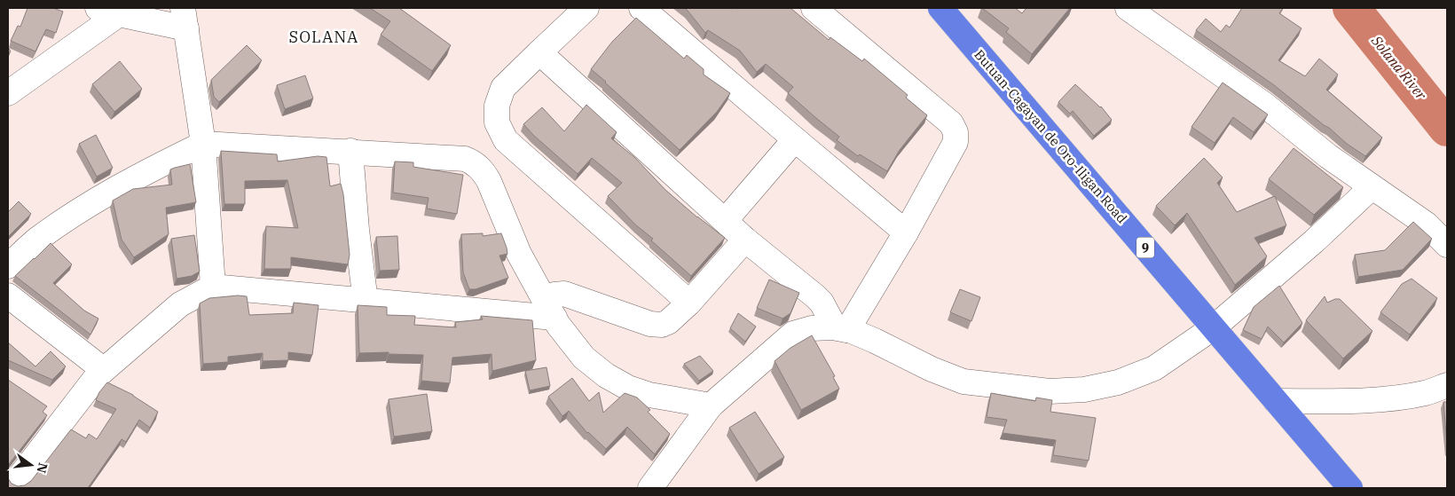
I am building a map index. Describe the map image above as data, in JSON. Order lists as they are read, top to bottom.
{
  "streets": {
    "highway": ["Butuan-Cagayan de Oro-Iligan Road", "9"]
  },
  "districts": ["SOLANA"],
  "water": ["Solana River"],
  "north": "right"
}
